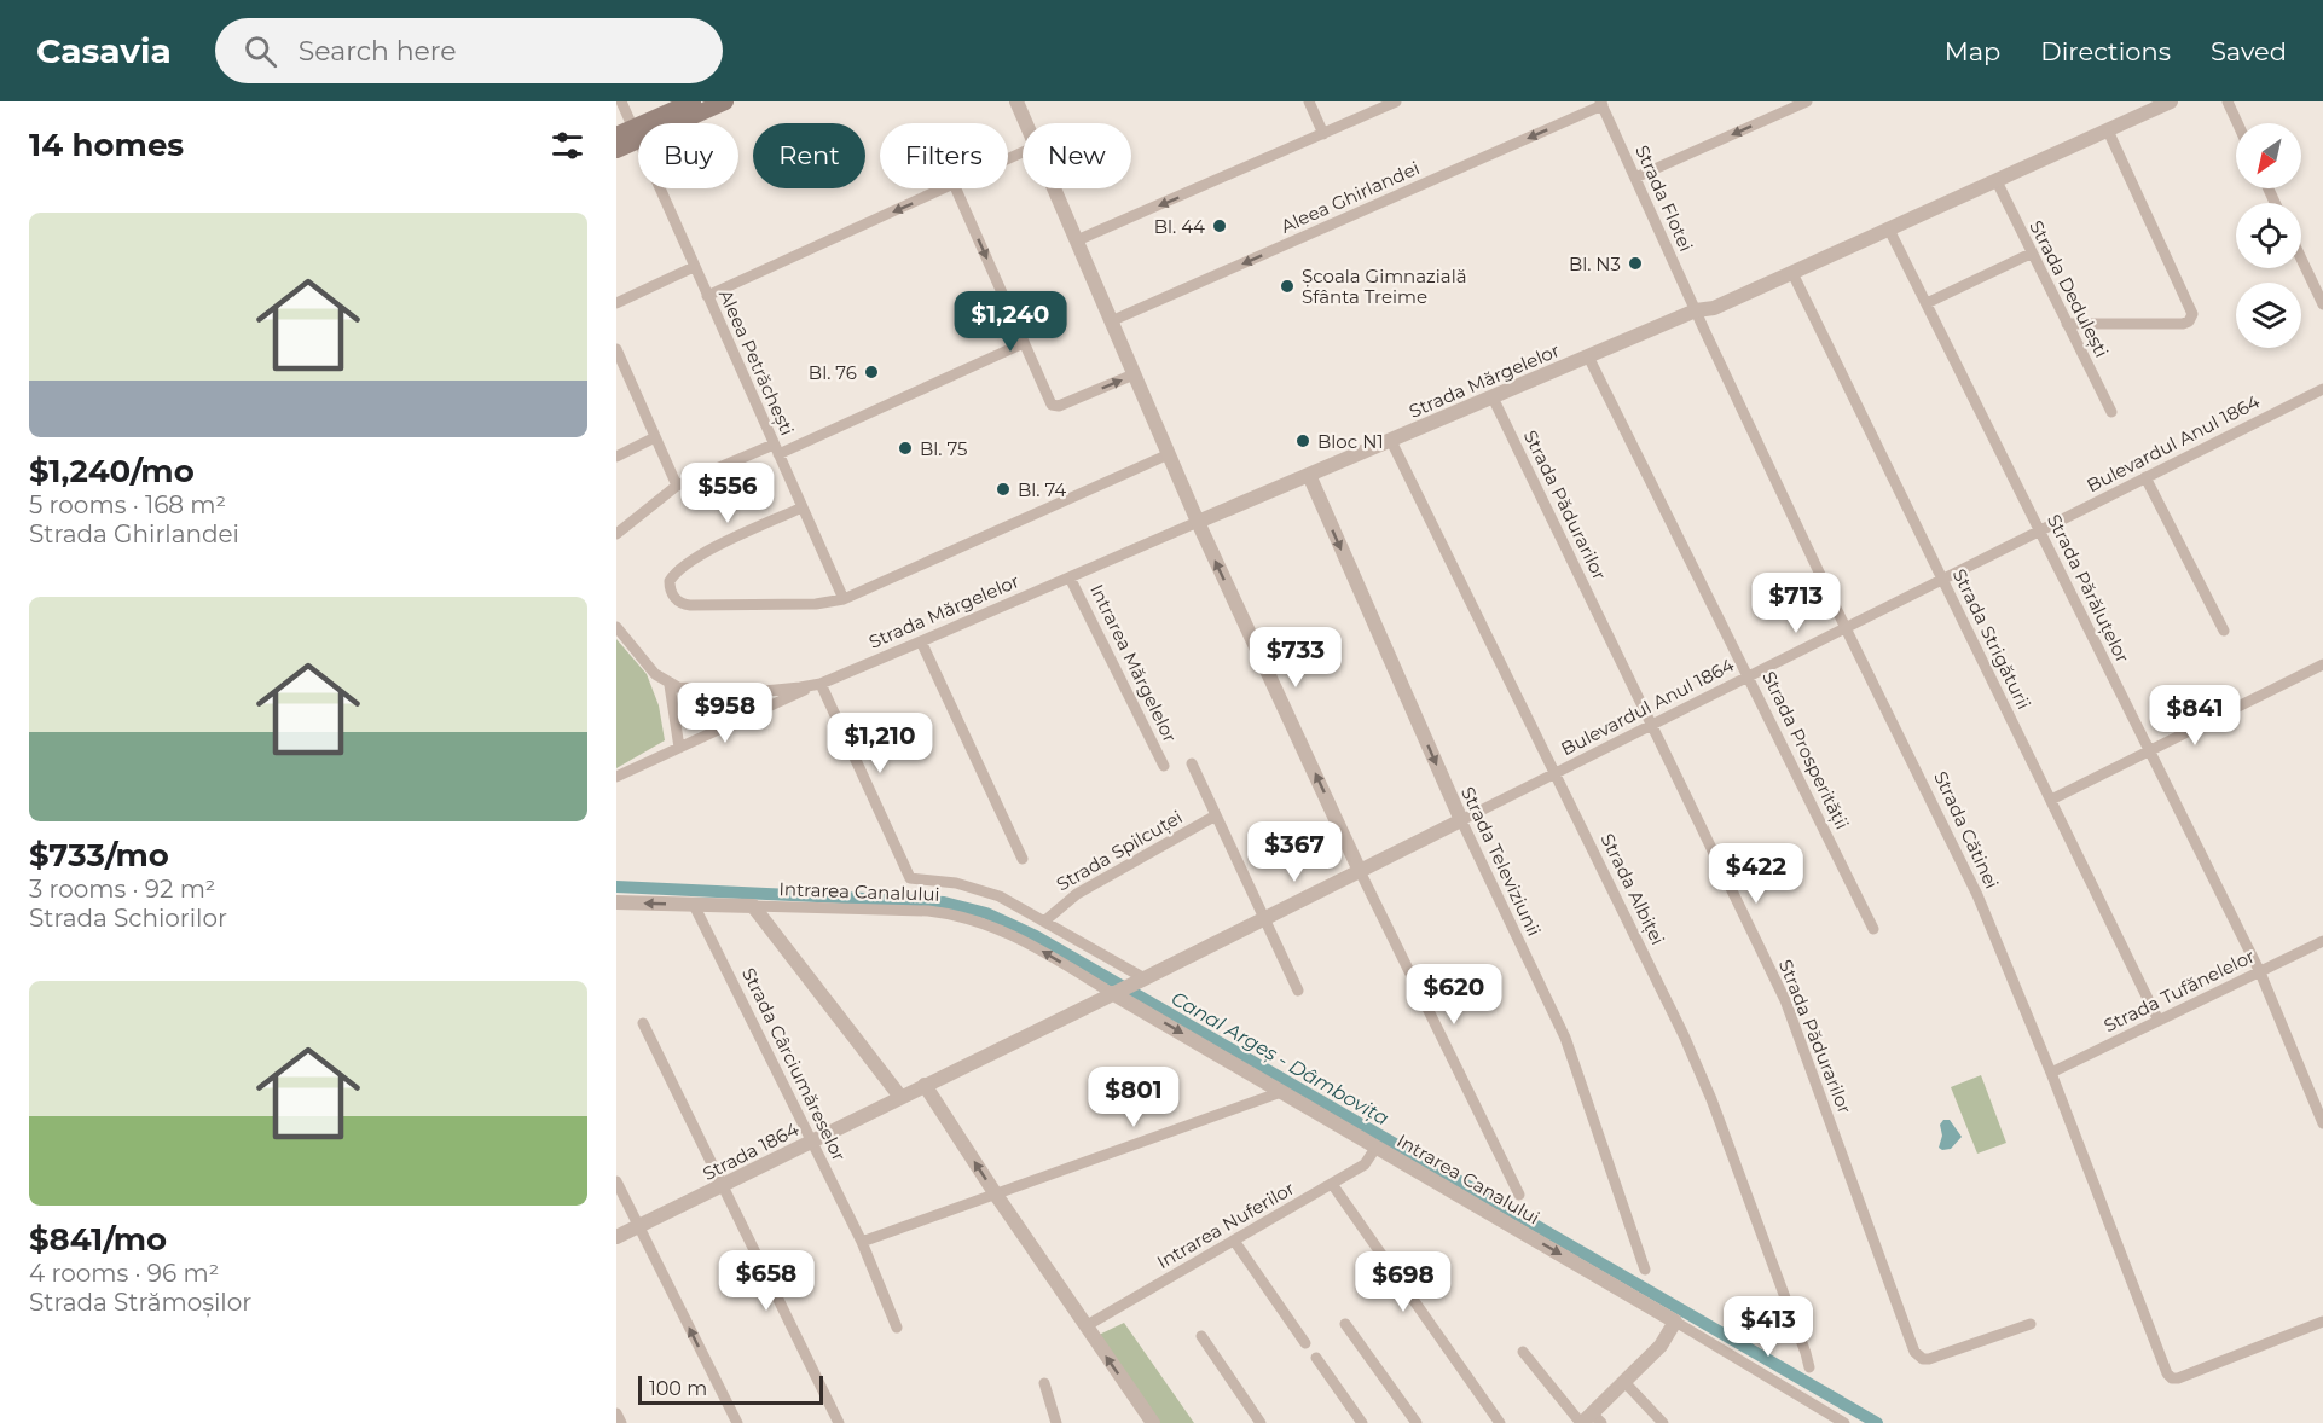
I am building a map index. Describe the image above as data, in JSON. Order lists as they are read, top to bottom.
{
  "streets": {
    "street": [
      "Aleea Ghirlandei",
      "Strada Flotei",
      "Strada Dedulești",
      "Aleea Petrăchești",
      "Strada Mărgelelor",
      "Bulevardul Anul 1864",
      "Strada Pădurarilor",
      "Strada Părăluțelor",
      "Strada Strigăturii",
      "Intrarea Mărgelelor",
      "Strada Prosperității",
      "Strada Cătinei",
      "Strada Spilcuței",
      "Strada Televiziunii",
      "Strada Albiței",
      "Intrarea Canalului",
      "Strada Tufănelelor",
      "Strada Cârciumăreselor",
      "Strada 1864",
      "Intrarea Nuferilor"
    ]
  },
  "crossings": [
    ["Aleea Ghirlandei", "Strada Flotei"],
    ["Strada Flotei", "Strada Mărgelelor"],
    ["Strada Flotei", "Strada Cătinei"],
    ["Strada Dedulești", "Strada Mărgelelor"],
    ["Strada Mărgelelor", "Strada Pădurarilor"],
    ["Strada Mărgelelor", "Strada Părăluțelor"],
    ["Strada Mărgelelor", "Strada Strigăturii"],
    ["Strada Mărgelelor", "Intrarea Mărgelelor"],
    ["Strada Mărgelelor", "Strada Prosperității"],
    ["Strada Mărgelelor", "Strada Cătinei"],
    ["Strada Mărgelelor", "Strada Televiziunii"],
    ["Strada Mărgelelor", "Strada Albiței"],
    ["Bulevardul Anul 1864", "Strada Pădurarilor"],
    ["Bulevardul Anul 1864", "Strada Părăluțelor"],
    ["Bulevardul Anul 1864", "Strada Strigăturii"],
    ["Bulevardul Anul 1864", "Strada Prosperității"],
    ["Bulevardul Anul 1864", "Strada Cătinei"],
    ["Bulevardul Anul 1864", "Strada Televiziunii"],
    ["Bulevardul Anul 1864", "Strada Albiței"],
    ["Bulevardul Anul 1864", "Intrarea Canalului"],
    ["Bulevardul Anul 1864", "Strada 1864"],
    ["Strada Părăluțelor", "Strada Tufănelelor"],
    ["Strada Strigăturii", "Strada Tufănelelor"],
    ["Strada Cătinei", "Strada Tufănelelor"],
    ["Intrarea Canalului", "Strada Cârciumăreselor"],
    ["Intrarea Canalului", "Strada 1864"],
    ["Intrarea Canalului", "Intrarea Nuferilor"],
    ["Strada Cârciumăreselor", "Strada 1864"]
  ],
  "water": ["Canal Argeș - Dâmbovița"],
  "places": [
    "Bl. 44",
    "Bl. N3",
    "Școala Gimnazială Sfânta Treime",
    "Bl. 76",
    "Bloc N1",
    "Bl. 75",
    "Bl. 74"
  ],
  "scale_bar": "100 m",
  "north": "bottom left",
  "page": {
    "header": "Casavia",
    "search": "Search here",
    "nav": ["Map", "Directions", "Saved"],
    "heading": "14 homes",
    "chip": [
      "Buy",
      "Rent",
      "Filters",
      "New"
    ],
    "list": [
      {
        "name": "$1,240/mo",
        "note": "5 rooms · 168 m² · Strada Ghirlandei"
      },
      {
        "name": "$733/mo",
        "note": "3 rooms · 92 m² · Strada Schiorilor"
      },
      {
        "name": "$841/mo",
        "note": "4 rooms · 96 m² · Strada Strămoșilor"
      }
    ],
    "price": [
      "$1,240",
      "$556",
      "$713",
      "$733",
      "$958",
      "$841",
      "$1,210",
      "$367",
      "$422",
      "$620",
      "$801",
      "$658",
      "$698",
      "$413"
    ],
    "scale": "100 m"
  }
}
